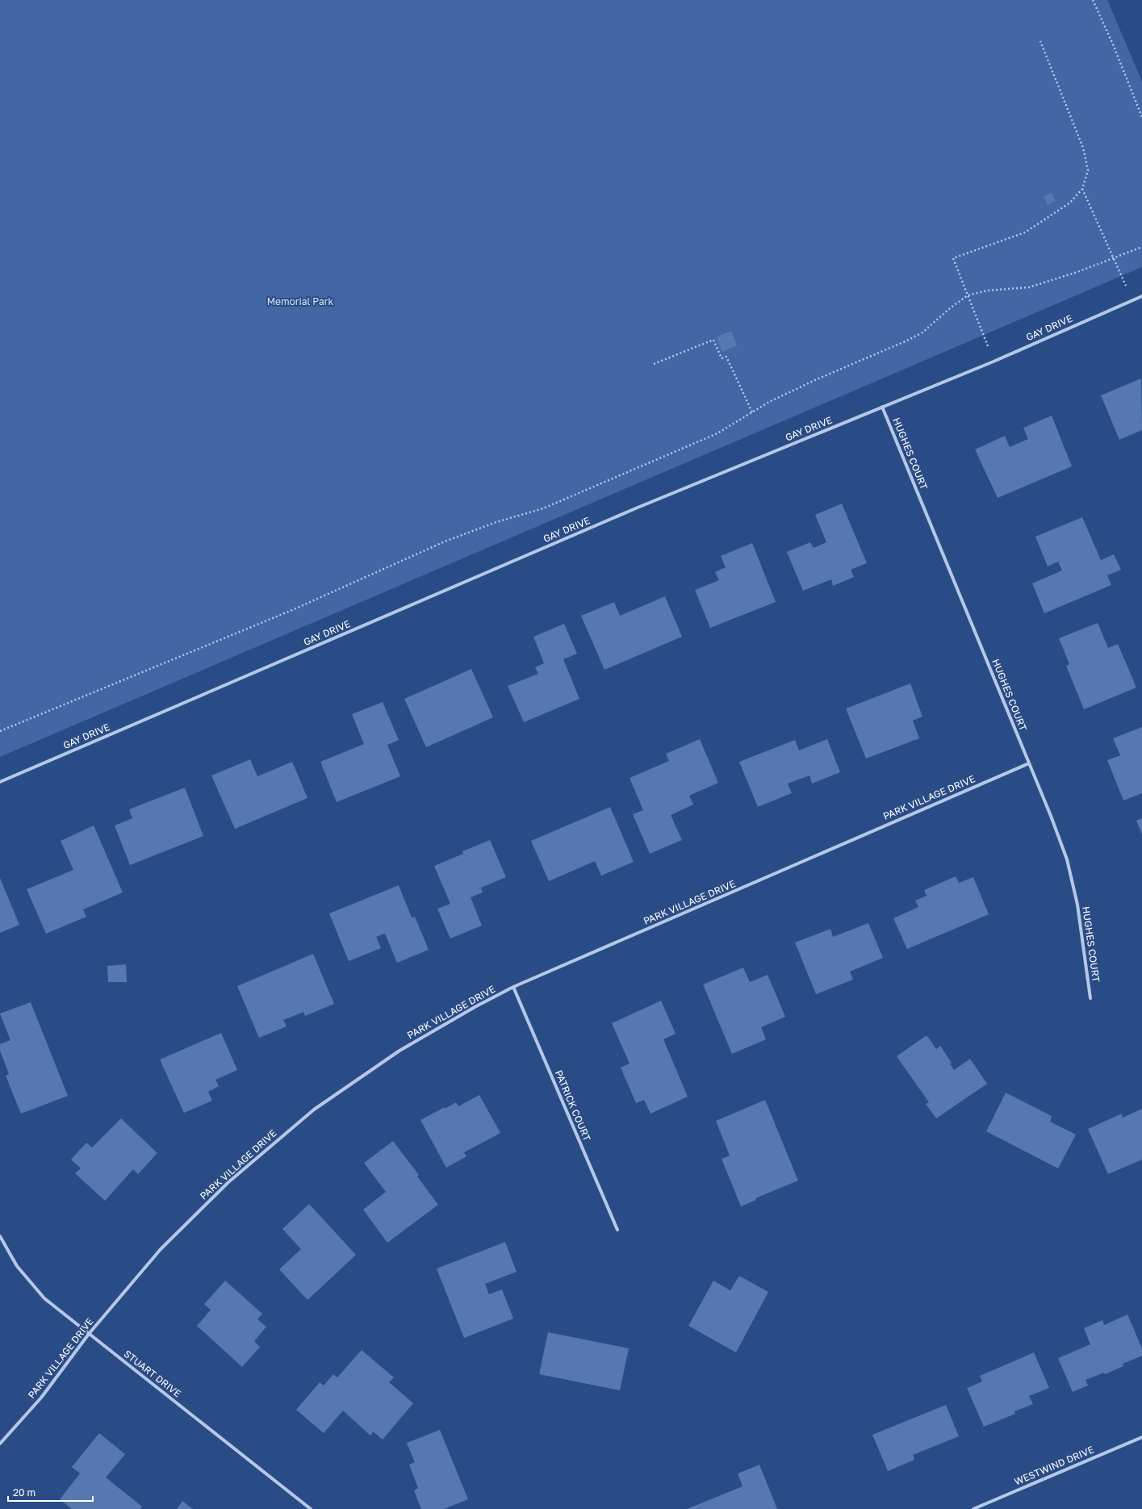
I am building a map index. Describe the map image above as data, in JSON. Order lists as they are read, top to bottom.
{
  "streets": {
    "street": [
      "GAY DRIVE",
      "HUGHES COURT",
      "PARK VILLAGE DRIVE",
      "PATRICK COURT",
      "STUART DRIVE",
      "WESTWIND DRIVE"
    ]
  },
  "crossings": [
    ["GAY DRIVE", "HUGHES COURT"],
    ["HUGHES COURT", "PARK VILLAGE DRIVE"],
    ["PARK VILLAGE DRIVE", "PATRICK COURT"],
    ["PARK VILLAGE DRIVE", "STUART DRIVE"]
  ],
  "parks": ["Memorial Park"],
  "scale_bar": "20 m"
}
